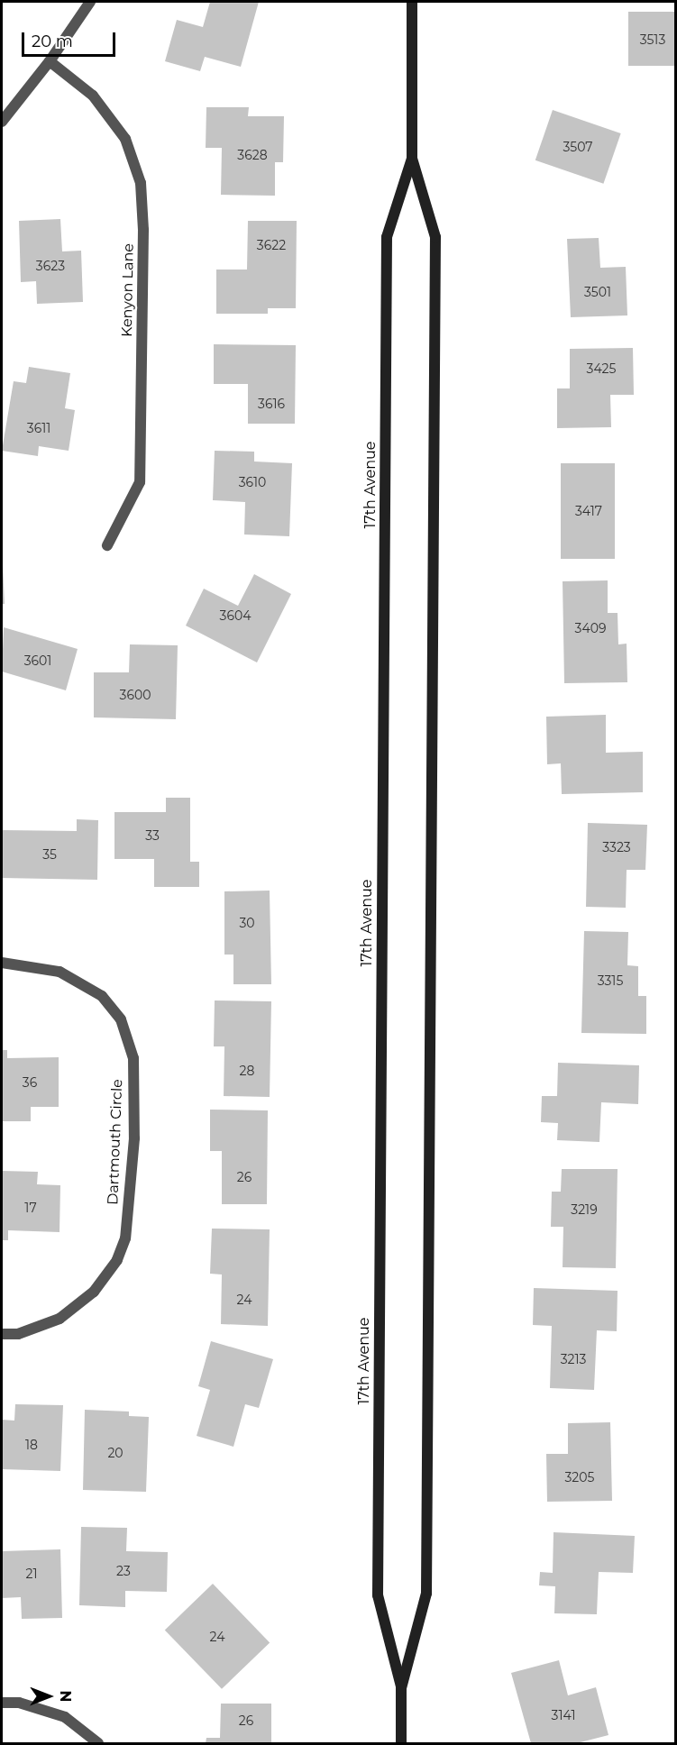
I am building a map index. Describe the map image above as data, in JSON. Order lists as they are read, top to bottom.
{
  "streets": {
    "main road": ["17th Avenue"],
    "street": ["Kenyon Lane", "Dartmouth Circle"]
  },
  "house_numbers": [
    "3513",
    "3507",
    "3628",
    "3622",
    "3623",
    "3501",
    "3425",
    "3616",
    "3611",
    "3610",
    "3417",
    "3604",
    "3409",
    "3601",
    "3600",
    "33",
    "3323",
    "35",
    "30",
    "3315",
    "28",
    "36",
    "26",
    "17",
    "3219",
    "24",
    "3213",
    "18",
    "20",
    "3205",
    "23",
    "21",
    "24",
    "3141",
    "26"
  ],
  "scale_bar": "20 m",
  "north": "right"
}
